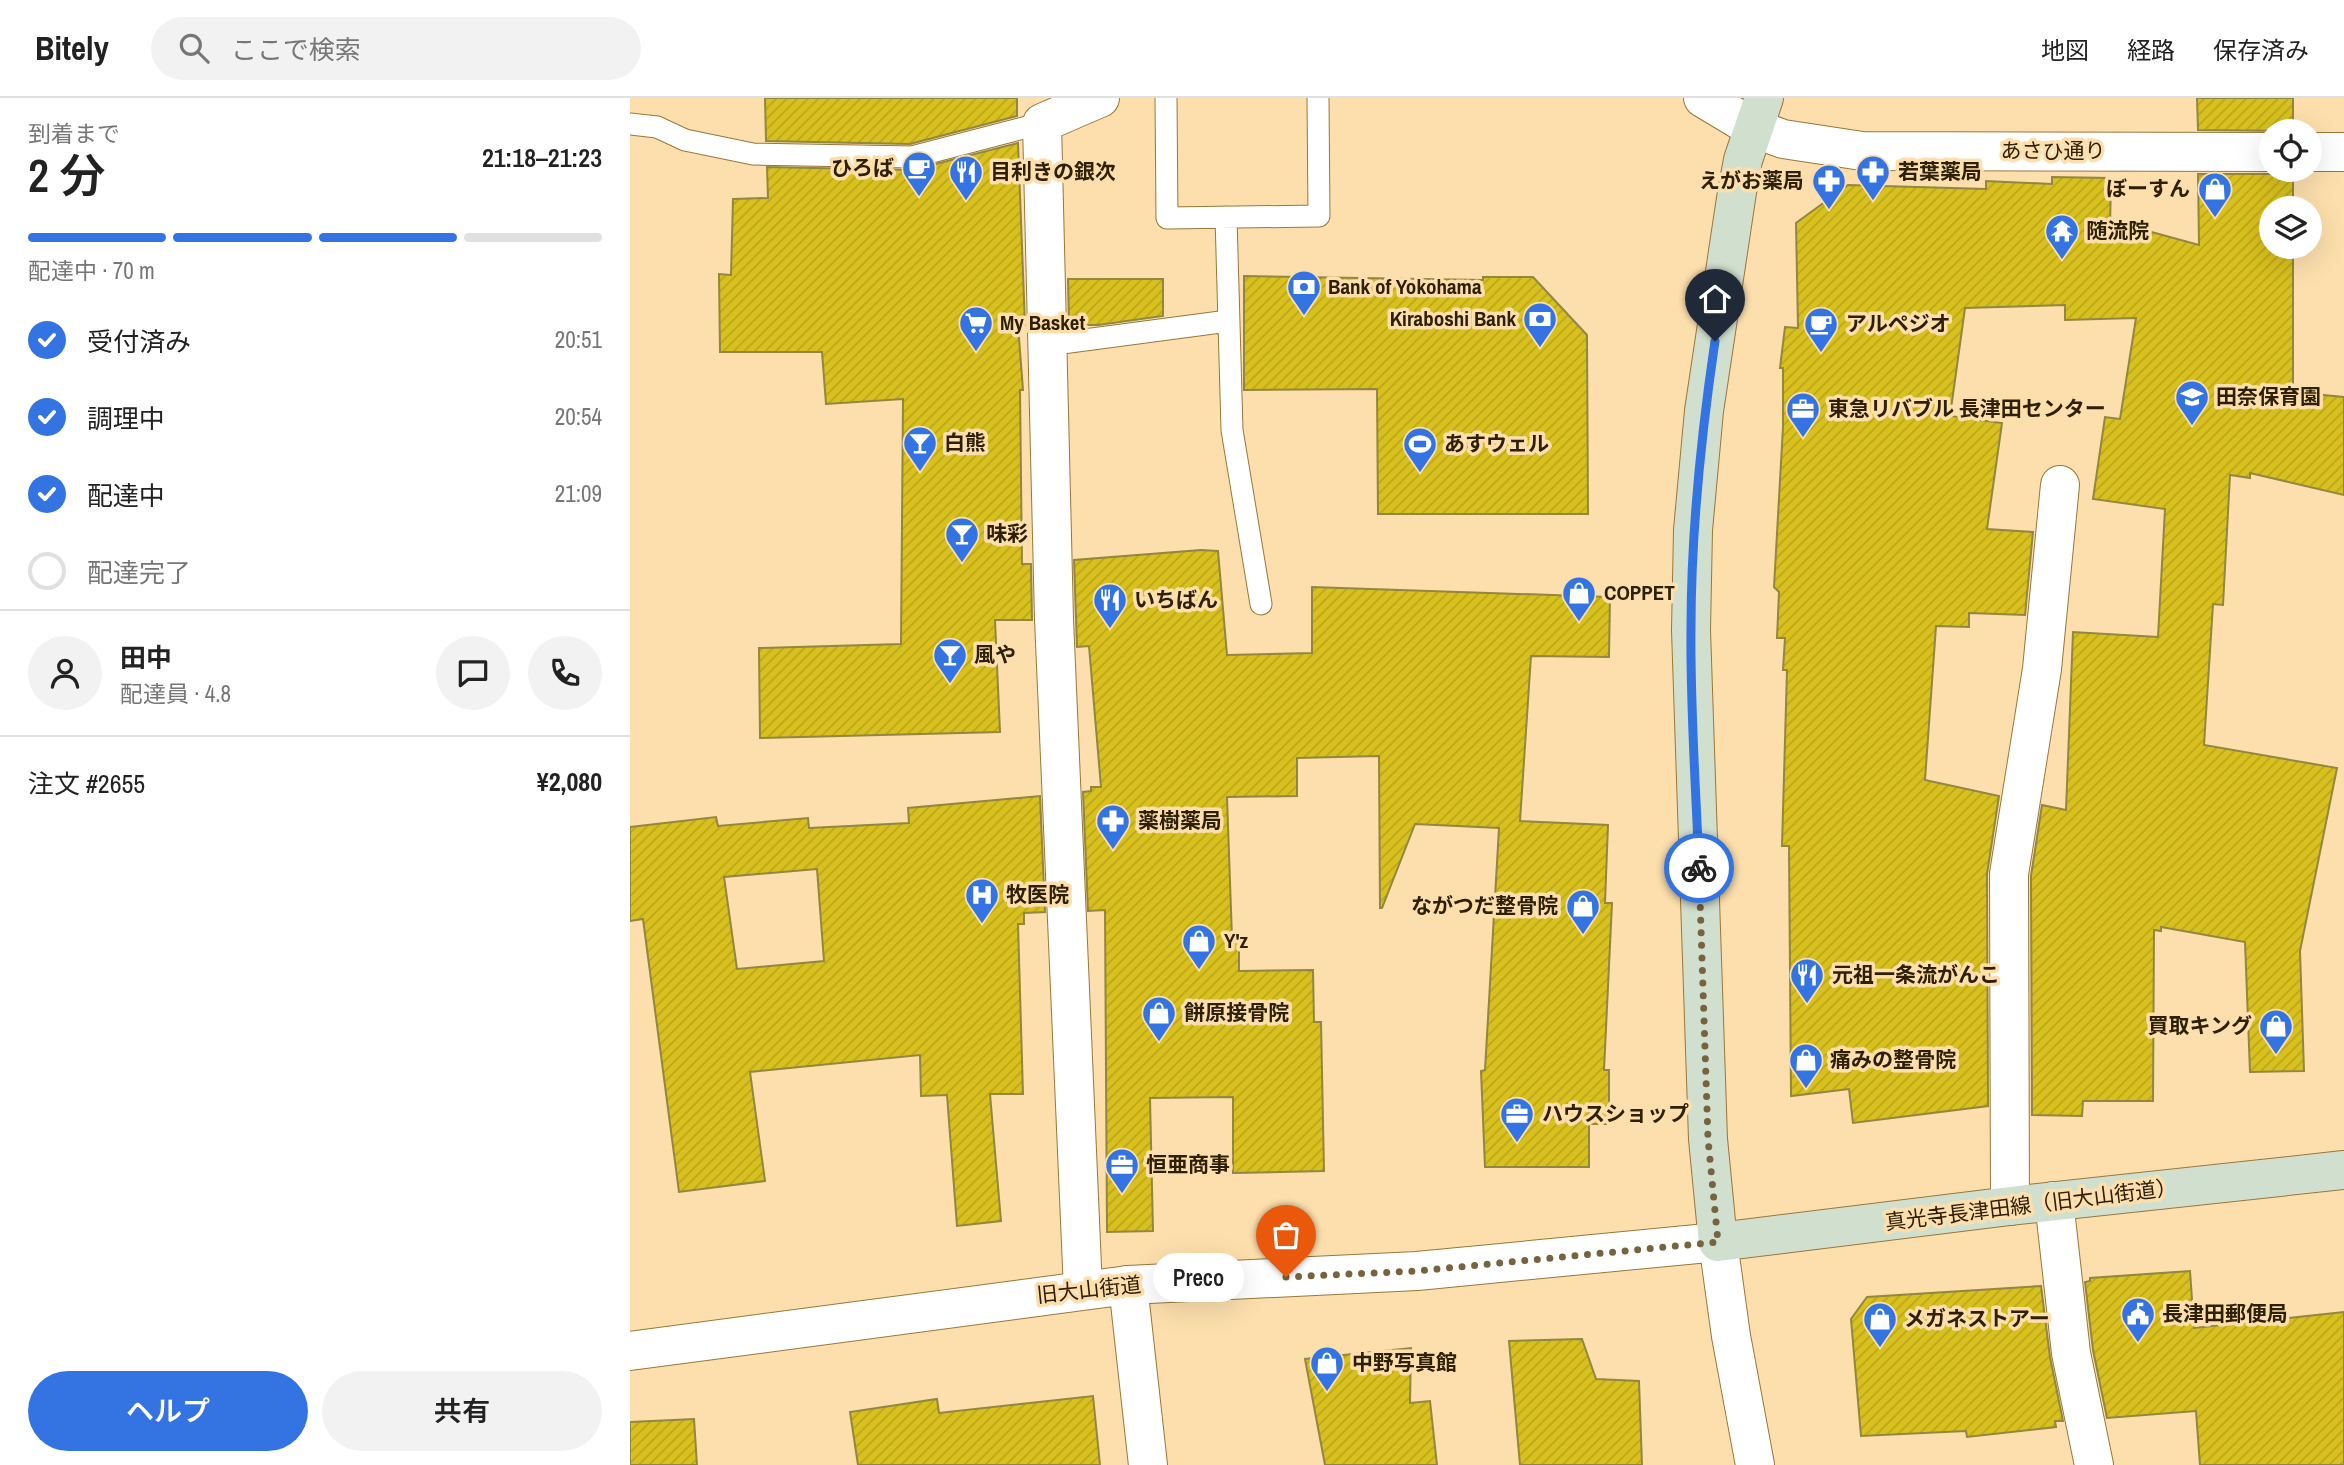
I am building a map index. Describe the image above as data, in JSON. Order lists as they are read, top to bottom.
{
  "streets": {
    "main road": ["真光寺長津田線（旧大山街道）"],
    "street": ["あさひ通り", "旧大山街道"]
  },
  "crossings": [
    ["真光寺長津田線（旧大山街道）", "旧大山街道"]
  ],
  "places": {
    "cafe": ["ひろば", "アルペジオ"],
    "restaurant": ["目利きの銀次", "いちばん", "元祖一条流がんこ"],
    "pharmacy": ["若葉薬局", "えがお薬局", "薬樹薬局"],
    "shop": [
      "ぼーすん",
      "COPPET",
      "ながつだ整骨院",
      "Y'z",
      "餅原接骨院",
      "買取キング",
      "痛みの整骨院",
      "メガネストアー",
      "中野写真館"
    ],
    "temple": ["随流院"],
    "bank": ["Bank of Yokohama", "Kiraboshi Bank"],
    "supermarket": ["My Basket"],
    "school or university": ["田奈保育園"],
    "office": ["東急リバブル 長津田センター", "ハウスショップ", "恒亜商事"],
    "bar": ["白熊", "味彩", "風や"],
    "sports": ["あすウェル"],
    "hospital": ["牧医院"],
    "other": ["Preco"],
    "public building": ["長津田郵便局"]
  },
  "page": {
    "header": "Bitely",
    "search": "ここで検索",
    "nav": ["地図", "経路", "保存済み"],
    "heading": ["2 分", "到着まで", "21:18–21:23"],
    "panel": [
      "田中",
      "配達員 · 4.8",
      "注文 #2655",
      "¥2,080"
    ],
    "bar": "配達中 · 70 m",
    "list": [
      ["受付済み", "20:51"],
      ["調理中", "20:54"],
      ["配達中", "21:09"],
      "配達完了"
    ],
    "bubble": "Preco",
    "buttons": ["ヘルプ", "共有"]
  }
}
